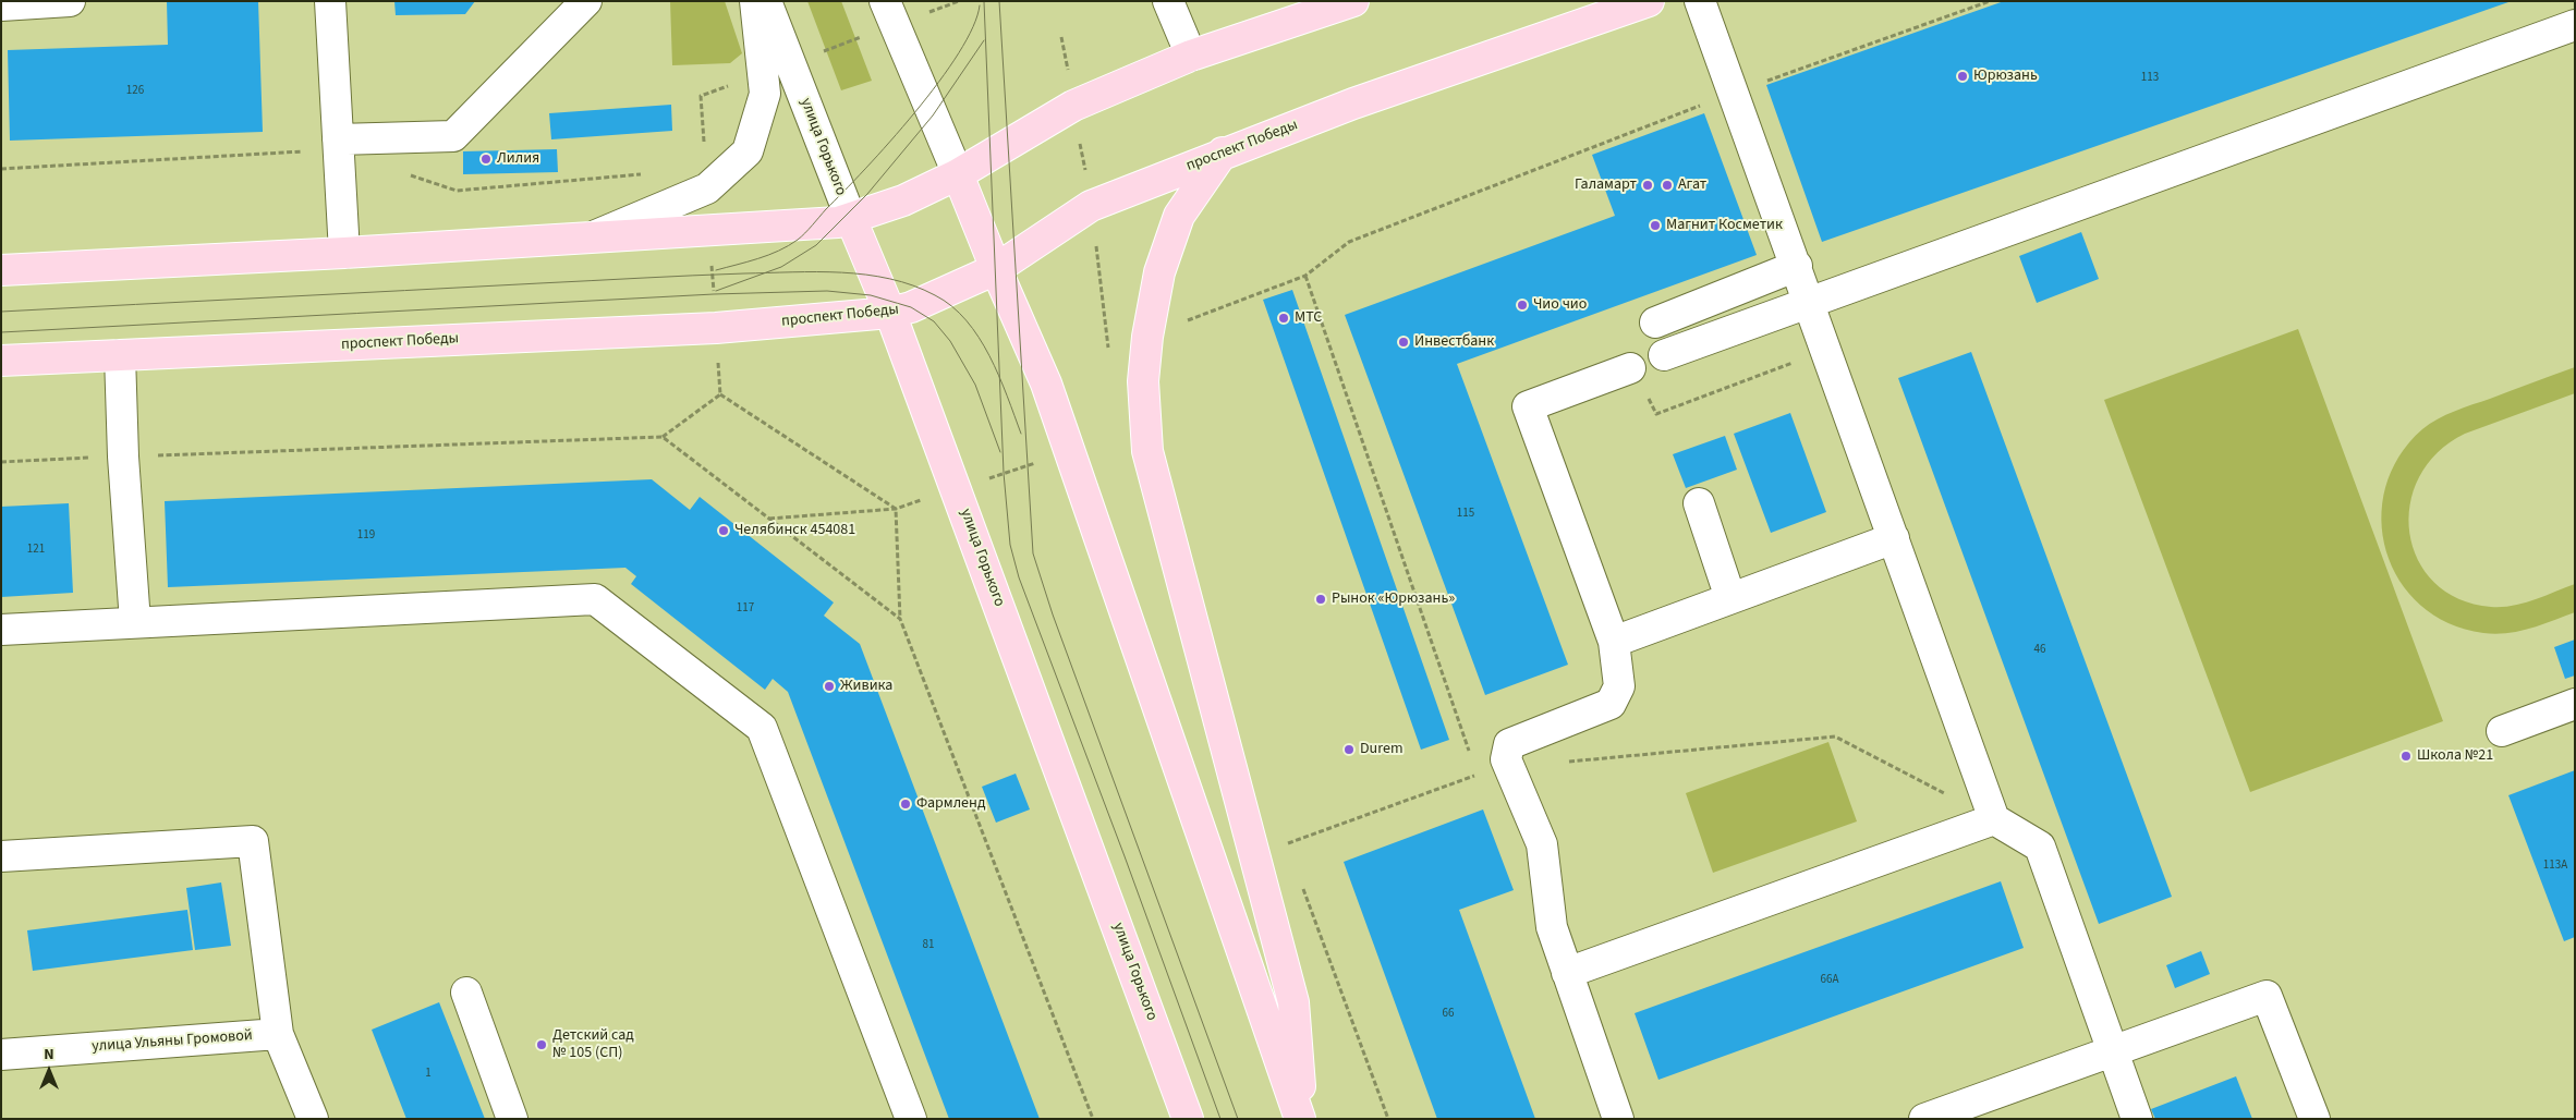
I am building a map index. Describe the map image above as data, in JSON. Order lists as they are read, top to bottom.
{
  "streets": {
    "main road": ["проспект Победы", "улица Горького"],
    "street": ["улица Ульяны Громовой"]
  },
  "crossings": [
    ["проспект Победы", "улица Горького"]
  ],
  "places": [
    "Юрюзань",
    "Лилия",
    "Галамарт",
    "Агат",
    "Магнит Косметик",
    "Чио чио",
    "МТС",
    "Инвестбанк",
    "Челябинск 454081",
    "Рынок «Юрюзань»",
    "Живика",
    "Durem",
    "Школа №21",
    "Фармленд",
    "Детский сад № 105 (СП)"
  ],
  "house_numbers": [
    "113",
    "126",
    "115",
    "119",
    "121",
    "117",
    "46",
    "113А",
    "81",
    "66А",
    "66",
    "1"
  ],
  "north": "top"
}
